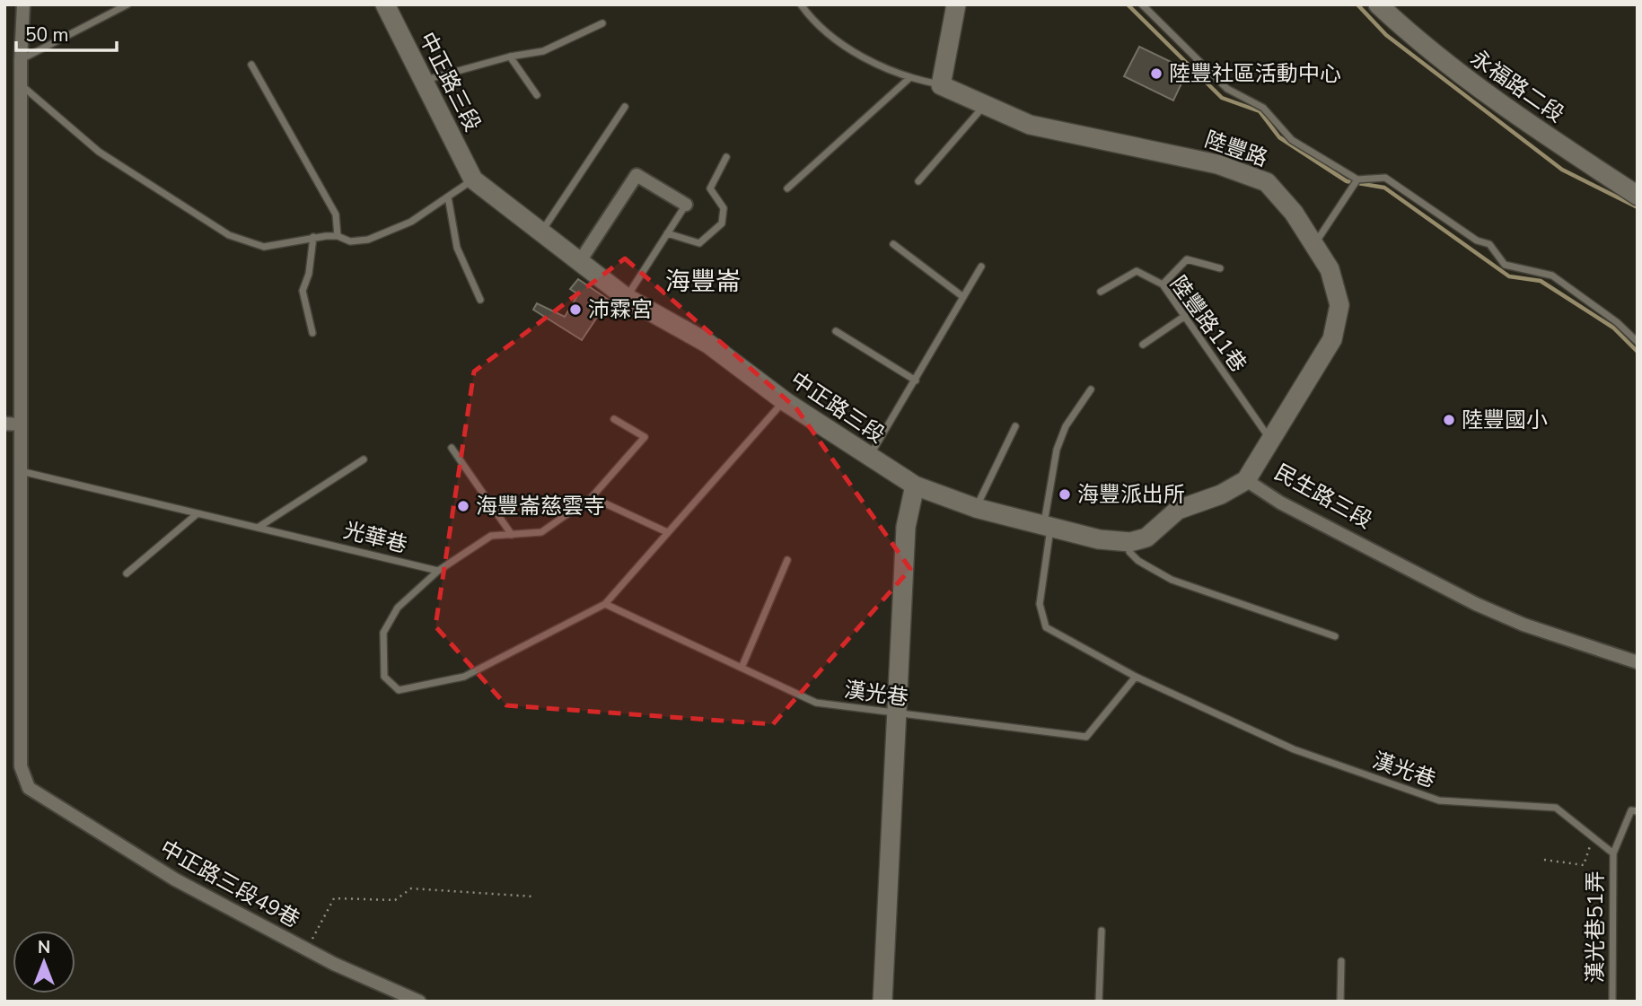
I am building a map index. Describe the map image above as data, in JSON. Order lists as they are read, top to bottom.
{
  "streets": {
    "street": [
      "中正路三段",
      "永福路二段",
      "陸豐路",
      "民生路三段",
      "中正路三段49巷"
    ],
    "lane": [
      "陸豐路11巷",
      "光華巷",
      "漢光巷",
      "漢光巷51弄"
    ]
  },
  "crossings": [
    ["陸豐路", "陸豐路11巷"],
    ["陸豐路", "民生路三段"],
    ["光華巷", "中正路三段49巷"],
    ["漢光巷", "漢光巷51弄"]
  ],
  "districts": ["海豐崙"],
  "places": [
    "陸豐社區活動中心",
    "沛霖宮",
    "陸豐國小",
    "海豐派出所",
    "海豐崙慈雲寺"
  ],
  "scale_bar": "50 m",
  "north": "top"
}
